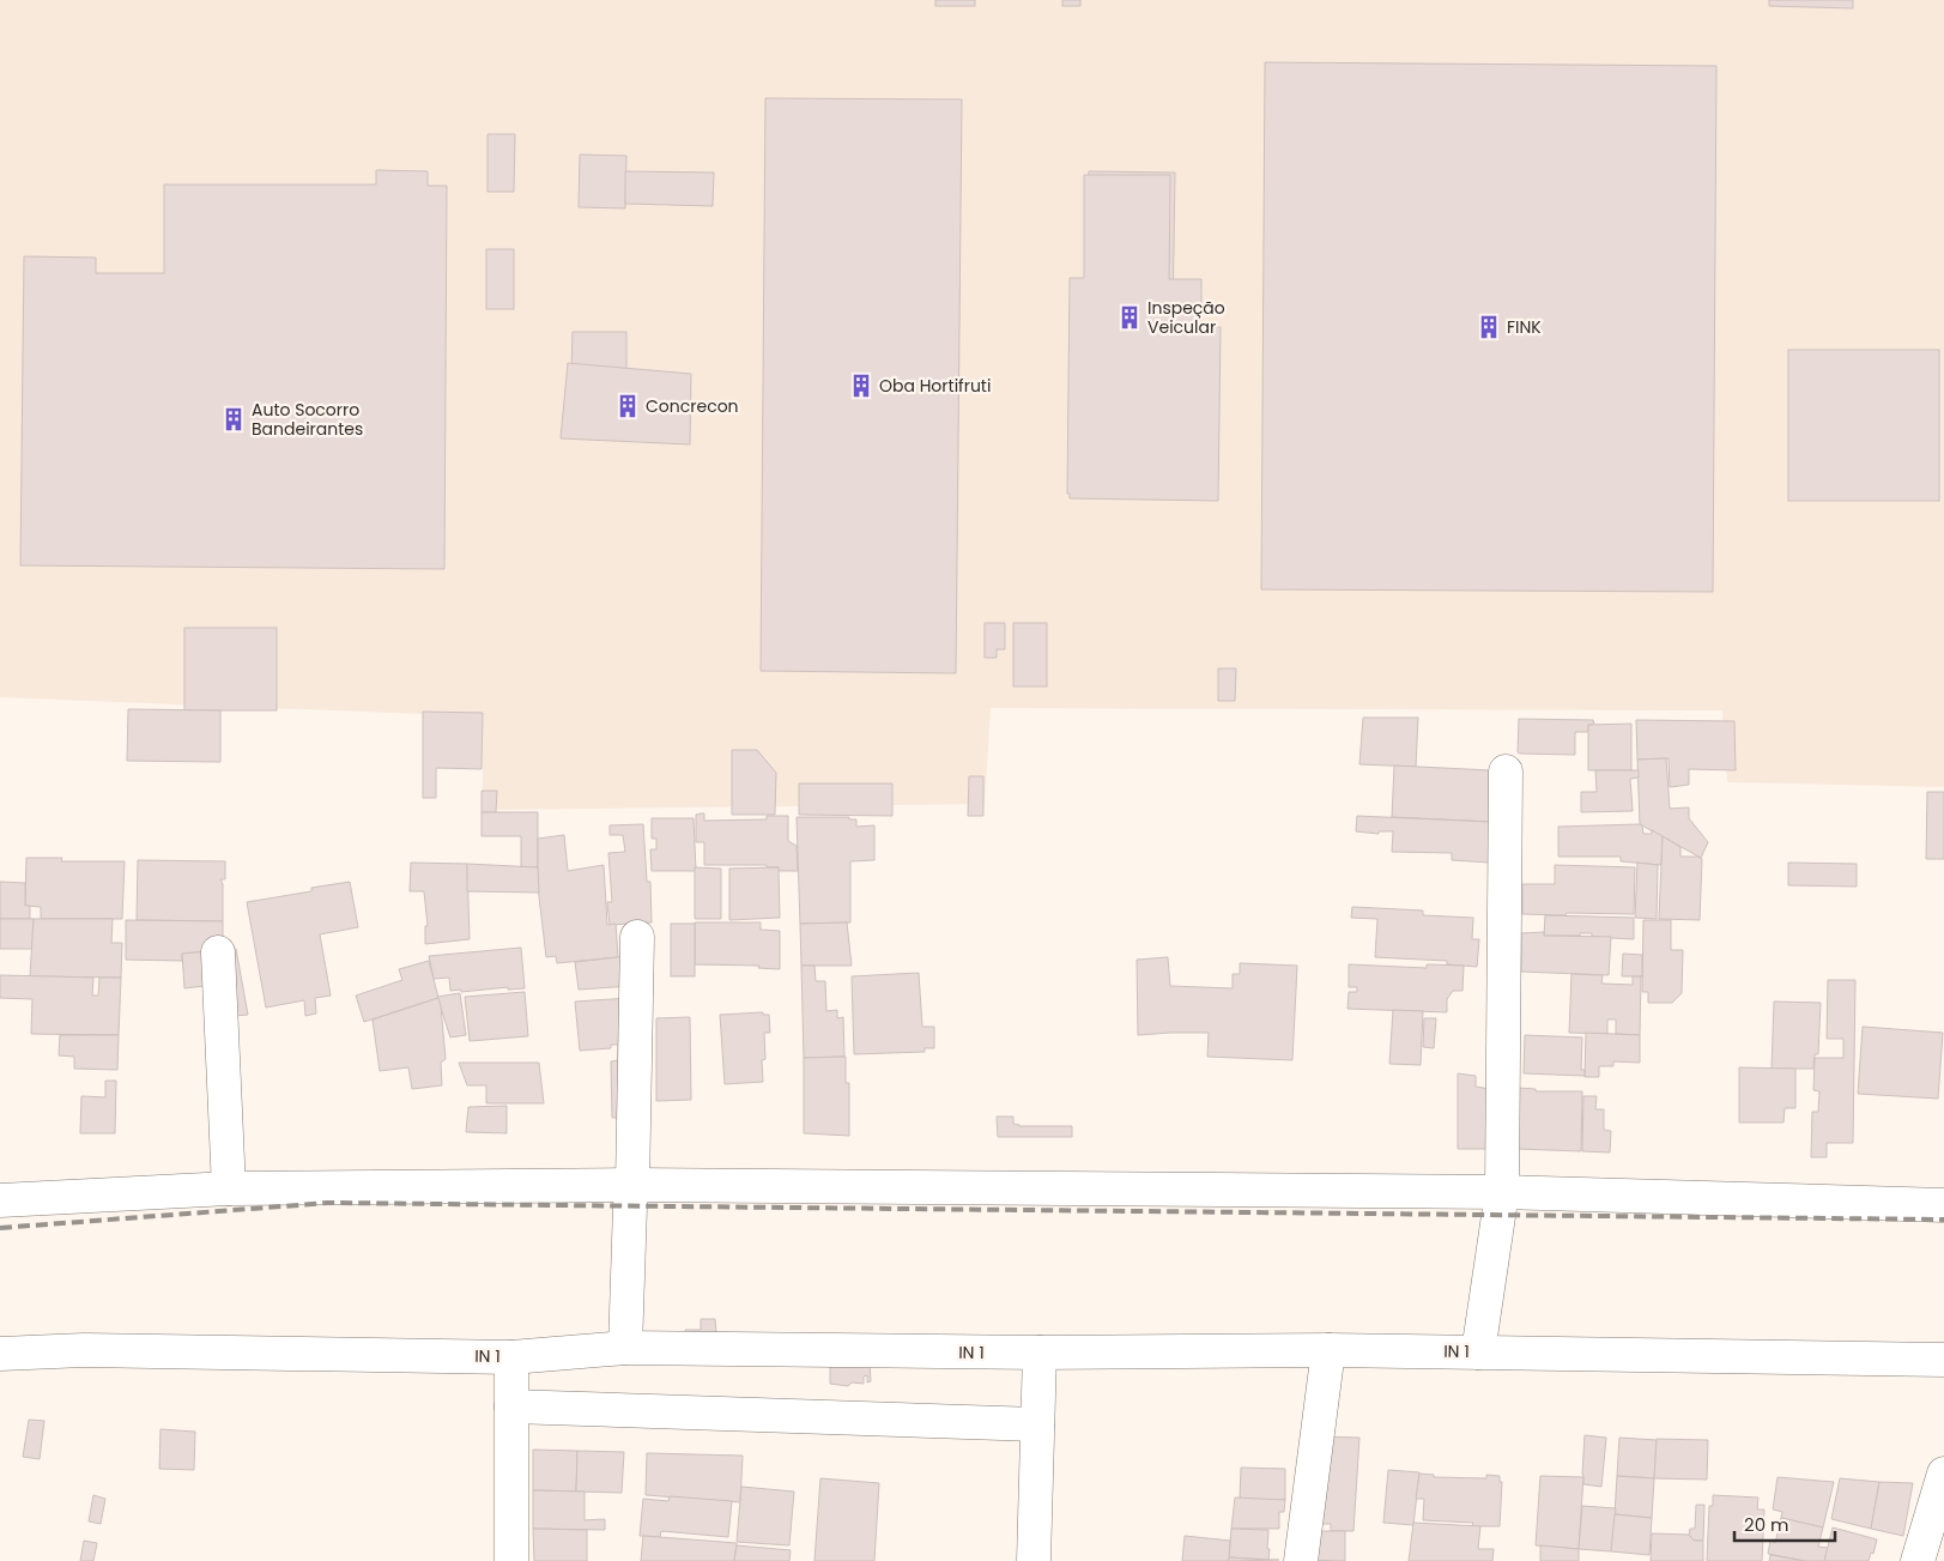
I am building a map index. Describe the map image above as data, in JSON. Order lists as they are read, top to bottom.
{
  "streets": {
    "street": ["IN 1"]
  },
  "places": {
    "building": [
      "Inspeção Veicular",
      "FINK",
      "Oba Hortifruti",
      "Concrecon",
      "Auto Socorro Bandeirantes"
    ]
  },
  "scale_bar": "20 m"
}
